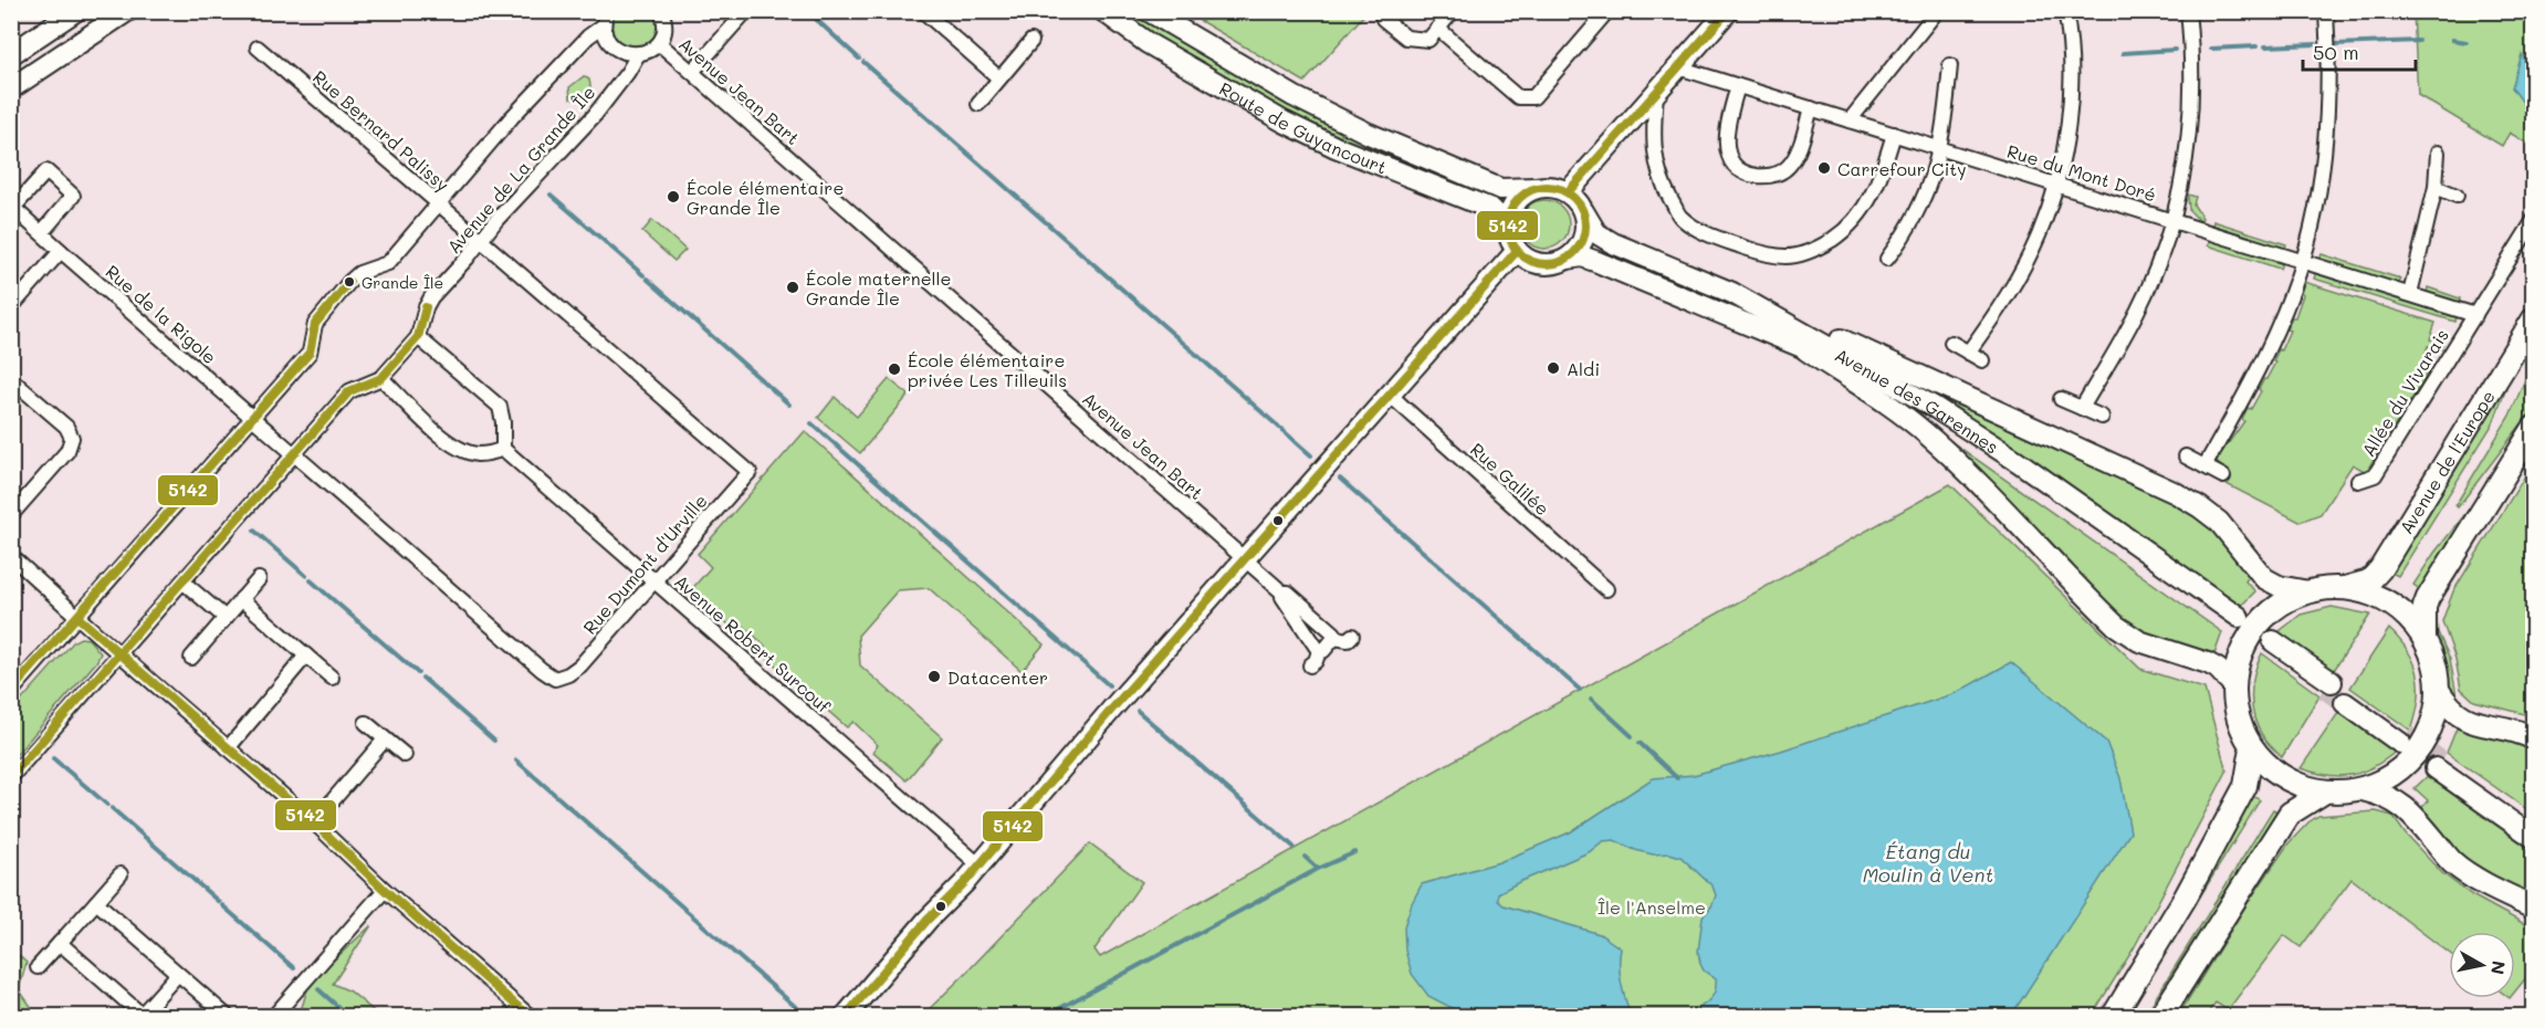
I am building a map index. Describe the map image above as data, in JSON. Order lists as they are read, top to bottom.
{
  "streets": {
    "main road": ["Route de Guyancourt", "Avenue des Garennes", "Avenue de l'Europe"],
    "street": [
      "Avenue Jean Bart",
      "Rue Bernard Palissy",
      "Avenue de La Grande Île",
      "Rue du Mont Doré",
      "Rue de la Rigole",
      "Allée du Vivarais",
      "Rue Galilée",
      "Rue Dumont d'Urville",
      "Avenue Robert Surcouf"
    ]
  },
  "crossings": [
    ["Route de Guyancourt", "Avenue des Garennes"],
    ["Rue Bernard Palissy", "Avenue de La Grande Île"],
    ["Rue Bernard Palissy", "Rue Dumont d'Urville"],
    ["Avenue de La Grande Île", "Rue de la Rigole"],
    ["Avenue de La Grande Île", "Rue Dumont d'Urville"],
    ["Rue du Mont Doré", "Allée du Vivarais"],
    ["Rue de la Rigole", "Rue Dumont d'Urville"],
    ["Rue Dumont d'Urville", "Avenue Robert Surcouf"]
  ],
  "water": ["Étang du Moulin à Vent"],
  "parks": ["Île l'Anselme"],
  "places": [
    "Carrefour City",
    "École élémentaire Grande Île",
    "Grande Île",
    "École maternelle Grande Île",
    "Aldi",
    "École élémentaire privée Les Tilleuils",
    "Datacenter"
  ],
  "lines": ["transit line 5142"],
  "scale_bar": "50 m",
  "north": "right"
}
